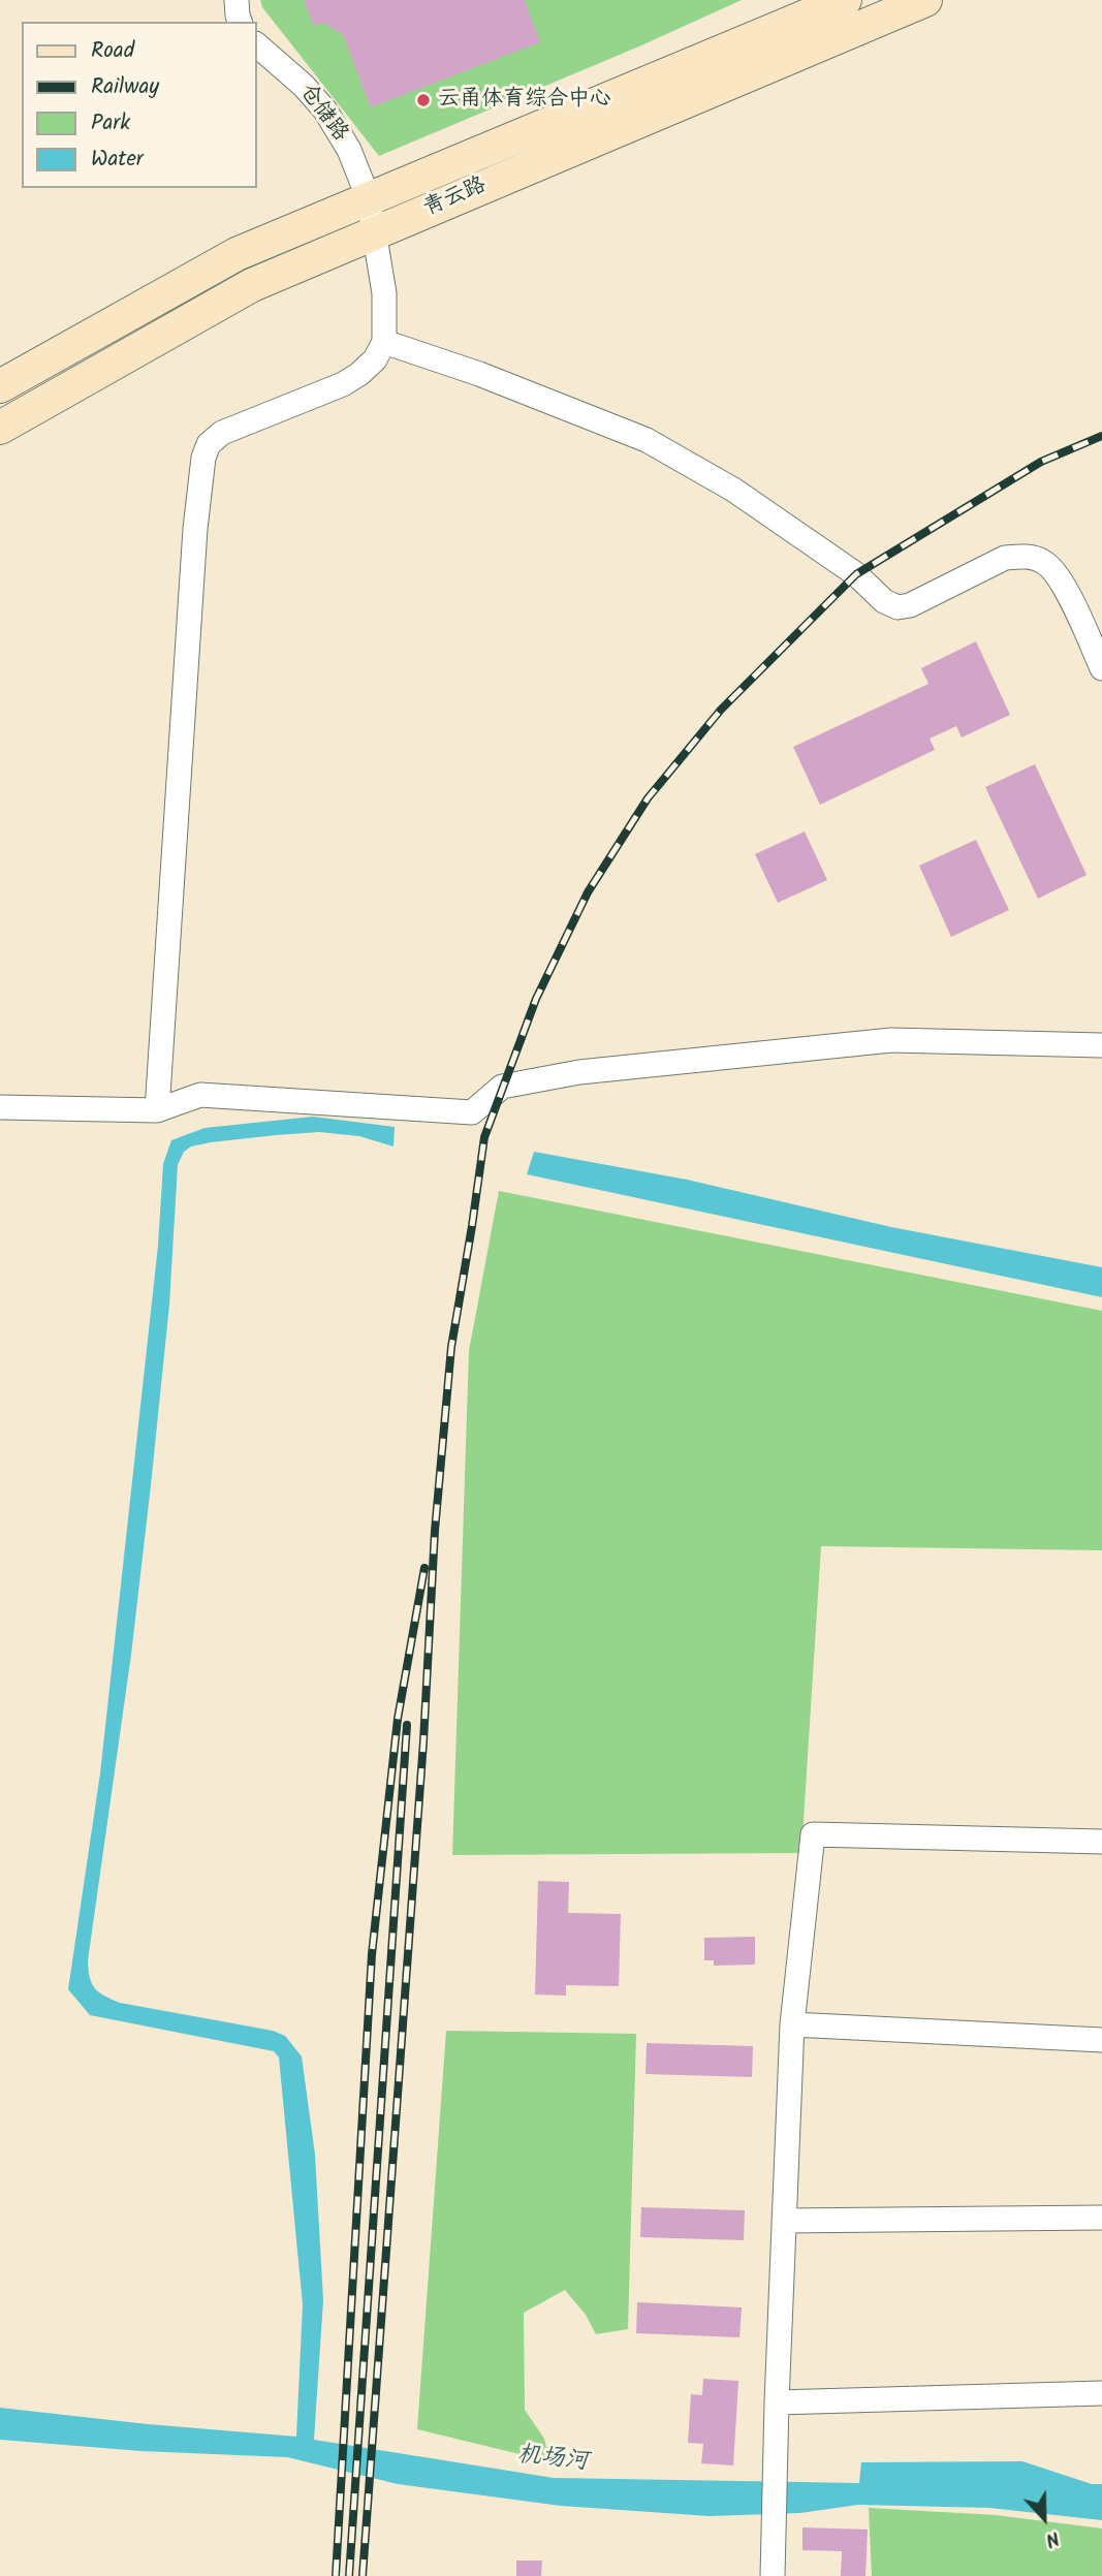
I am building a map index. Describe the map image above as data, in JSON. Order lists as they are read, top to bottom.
{
  "streets": {
    "street": ["仓储路", "青云路"]
  },
  "crossings": [
    ["仓储路", "青云路"]
  ],
  "water": ["机场河"],
  "places": ["云甬体育综合中心"],
  "legend": [
    "Road",
    "Railway",
    "Park",
    "Water"
  ],
  "north": "bottom"
}
